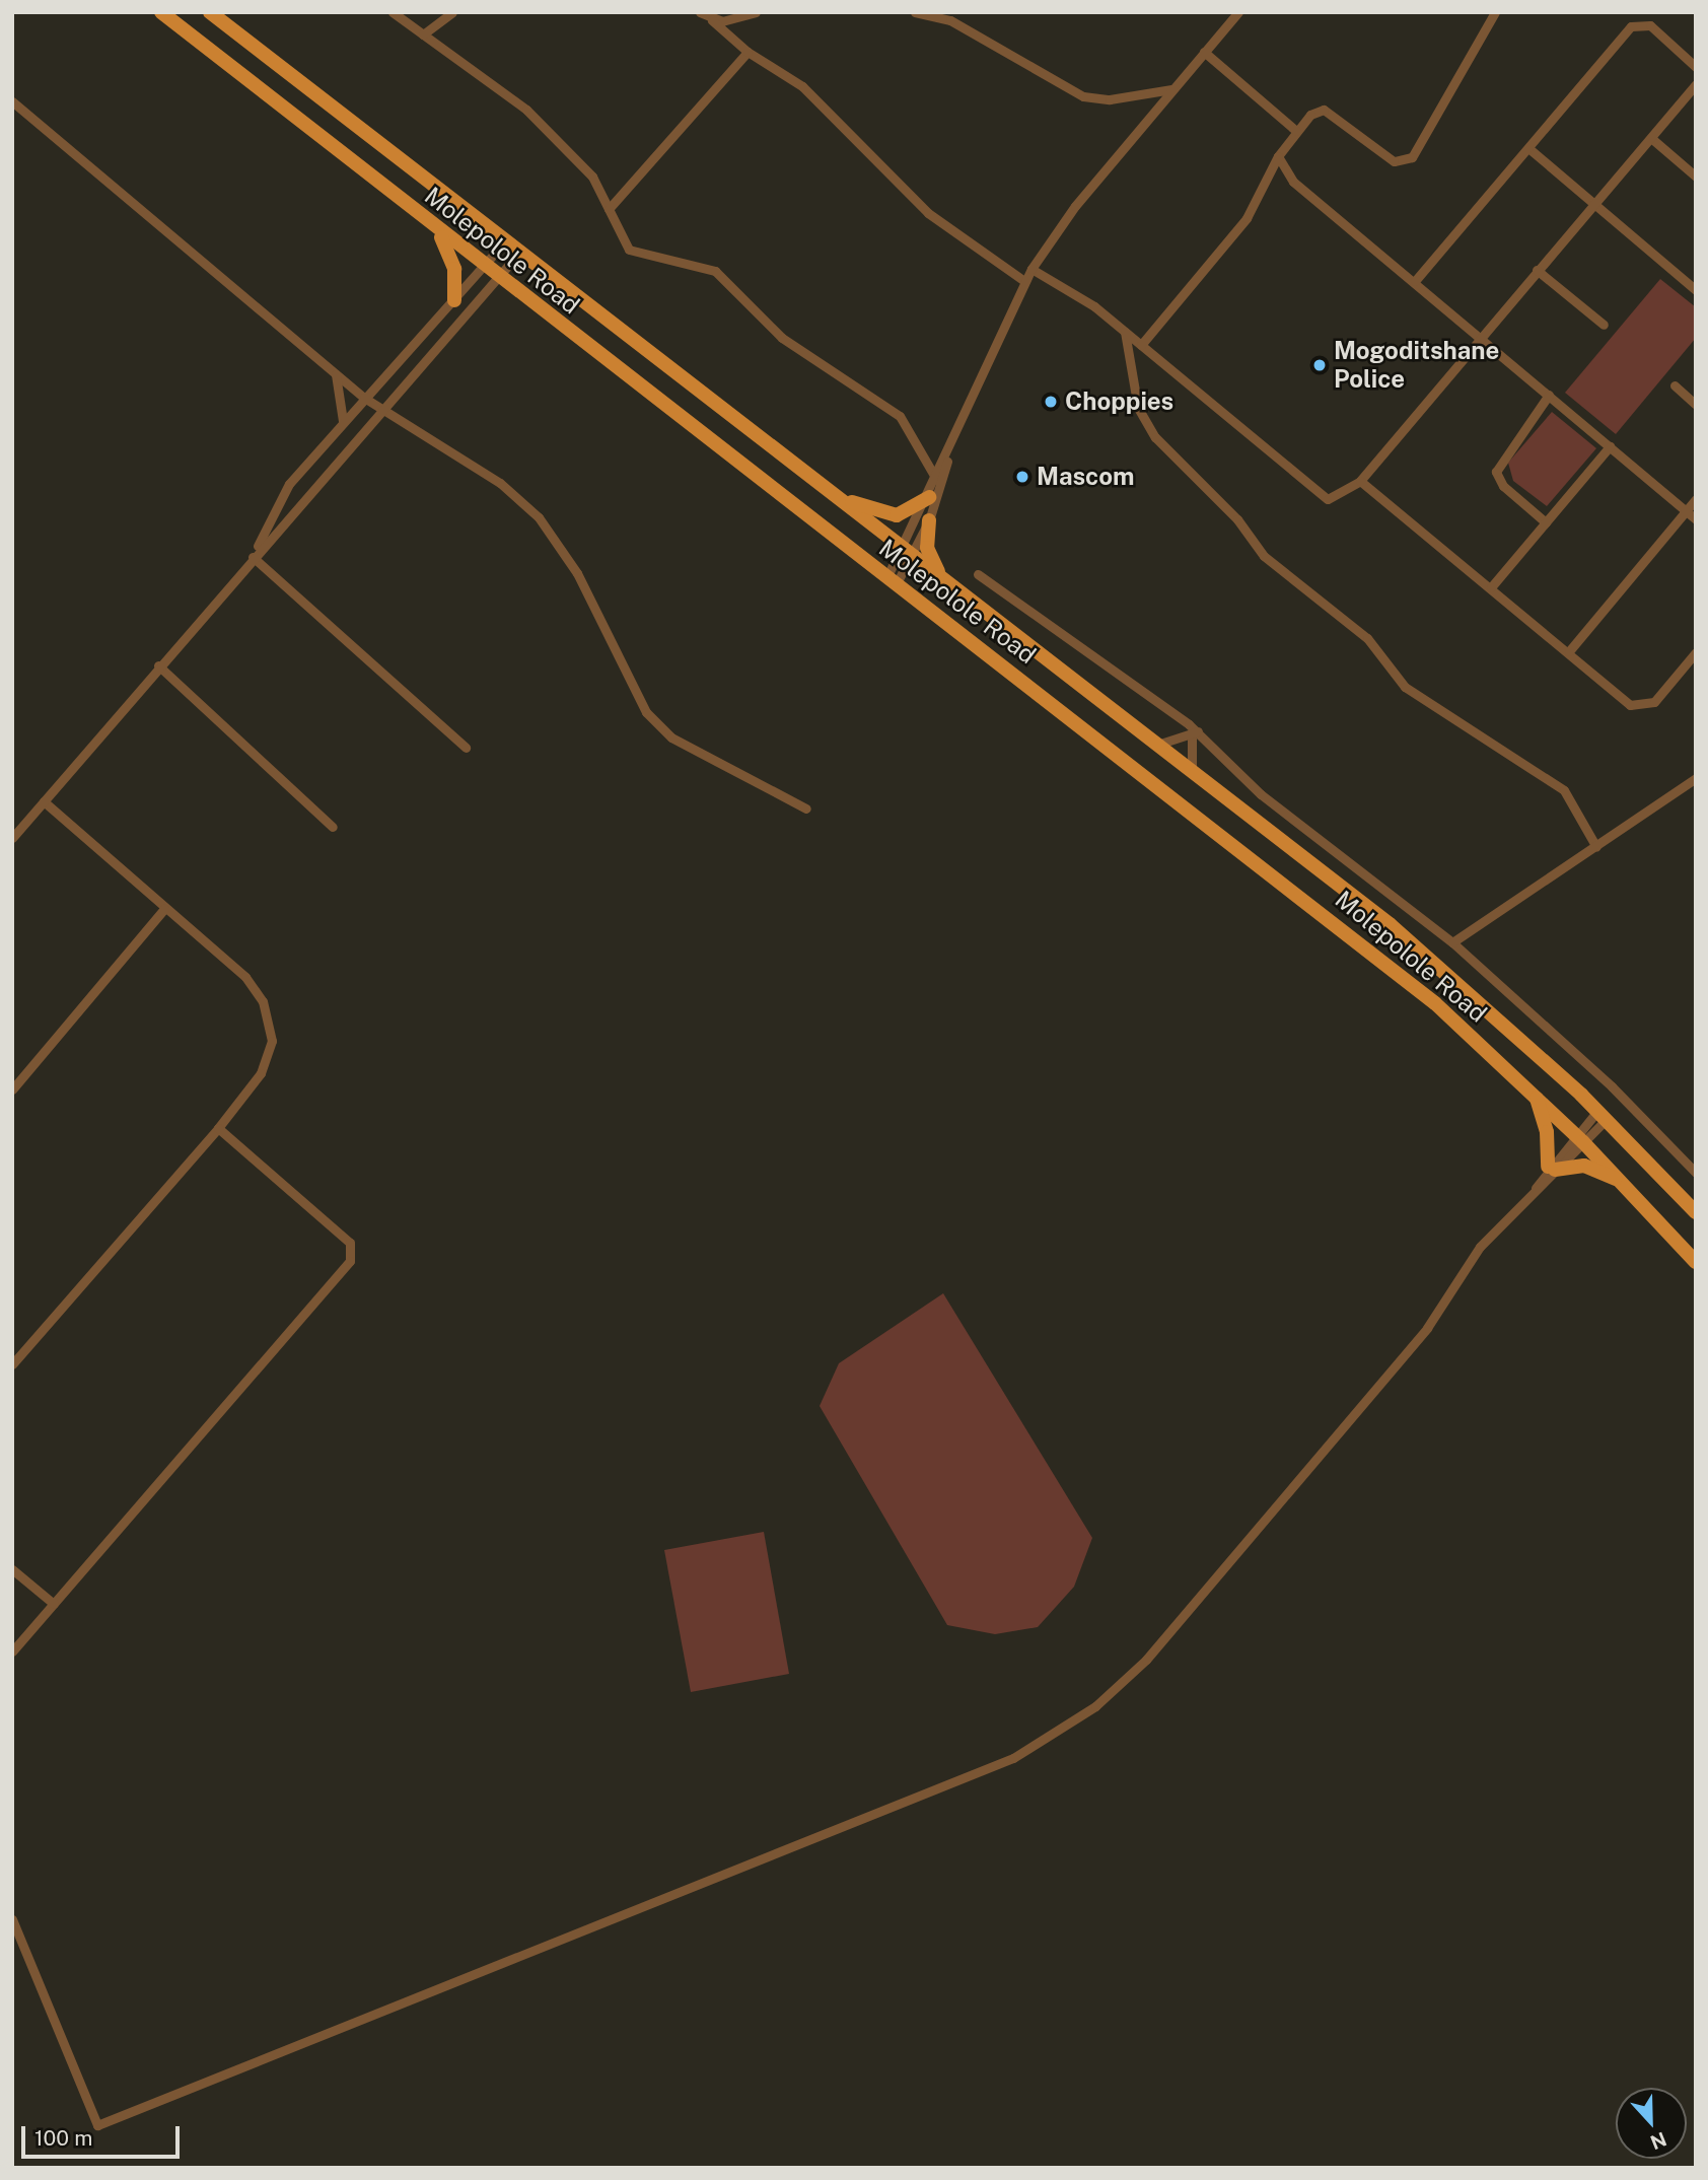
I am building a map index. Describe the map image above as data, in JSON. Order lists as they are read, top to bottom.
{
  "streets": {
    "main road": ["Molepolole Road"]
  },
  "places": ["Mogoditshane Police", "Choppies", "Mascom"],
  "scale_bar": "100 m",
  "north": "bottom"
}
